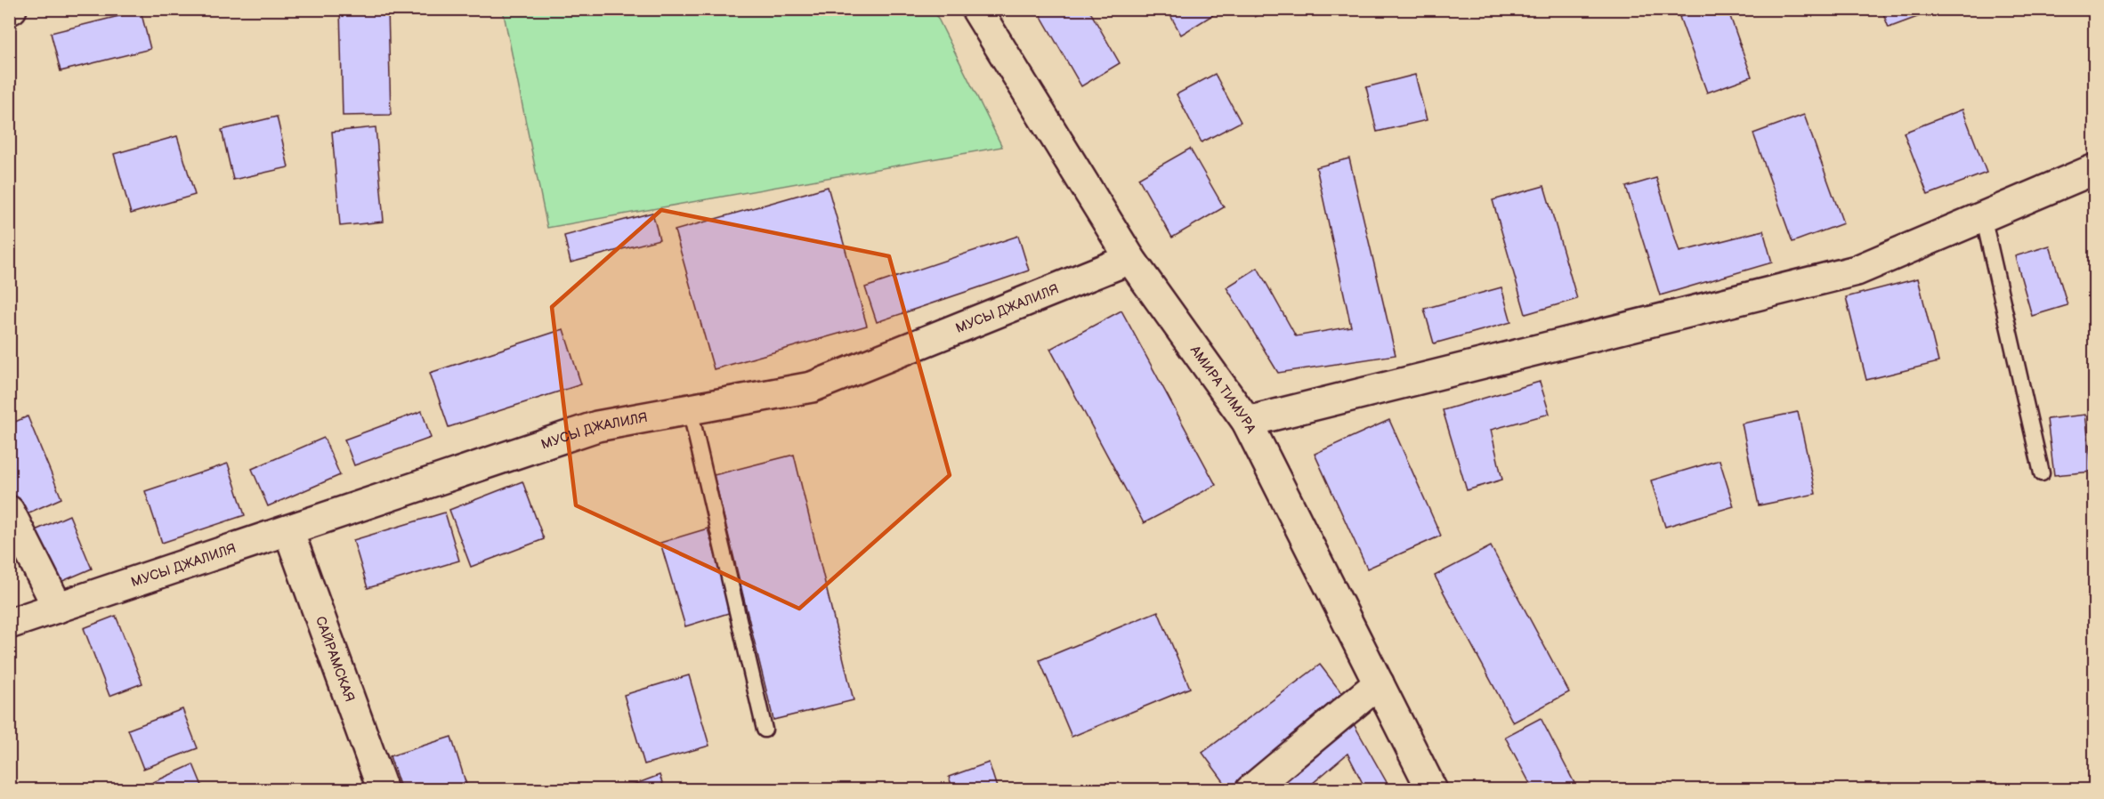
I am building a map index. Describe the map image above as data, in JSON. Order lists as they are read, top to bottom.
{
  "streets": {
    "street": ["МУСЫ ДЖАЛИЛЯ", "АМИРА ТИМУРА", "САЙРАМСКАЯ"]
  },
  "crossings": [
    ["МУСЫ ДЖАЛИЛЯ", "АМИРА ТИМУРА"],
    ["МУСЫ ДЖАЛИЛЯ", "САЙРАМСКАЯ"]
  ]
}
